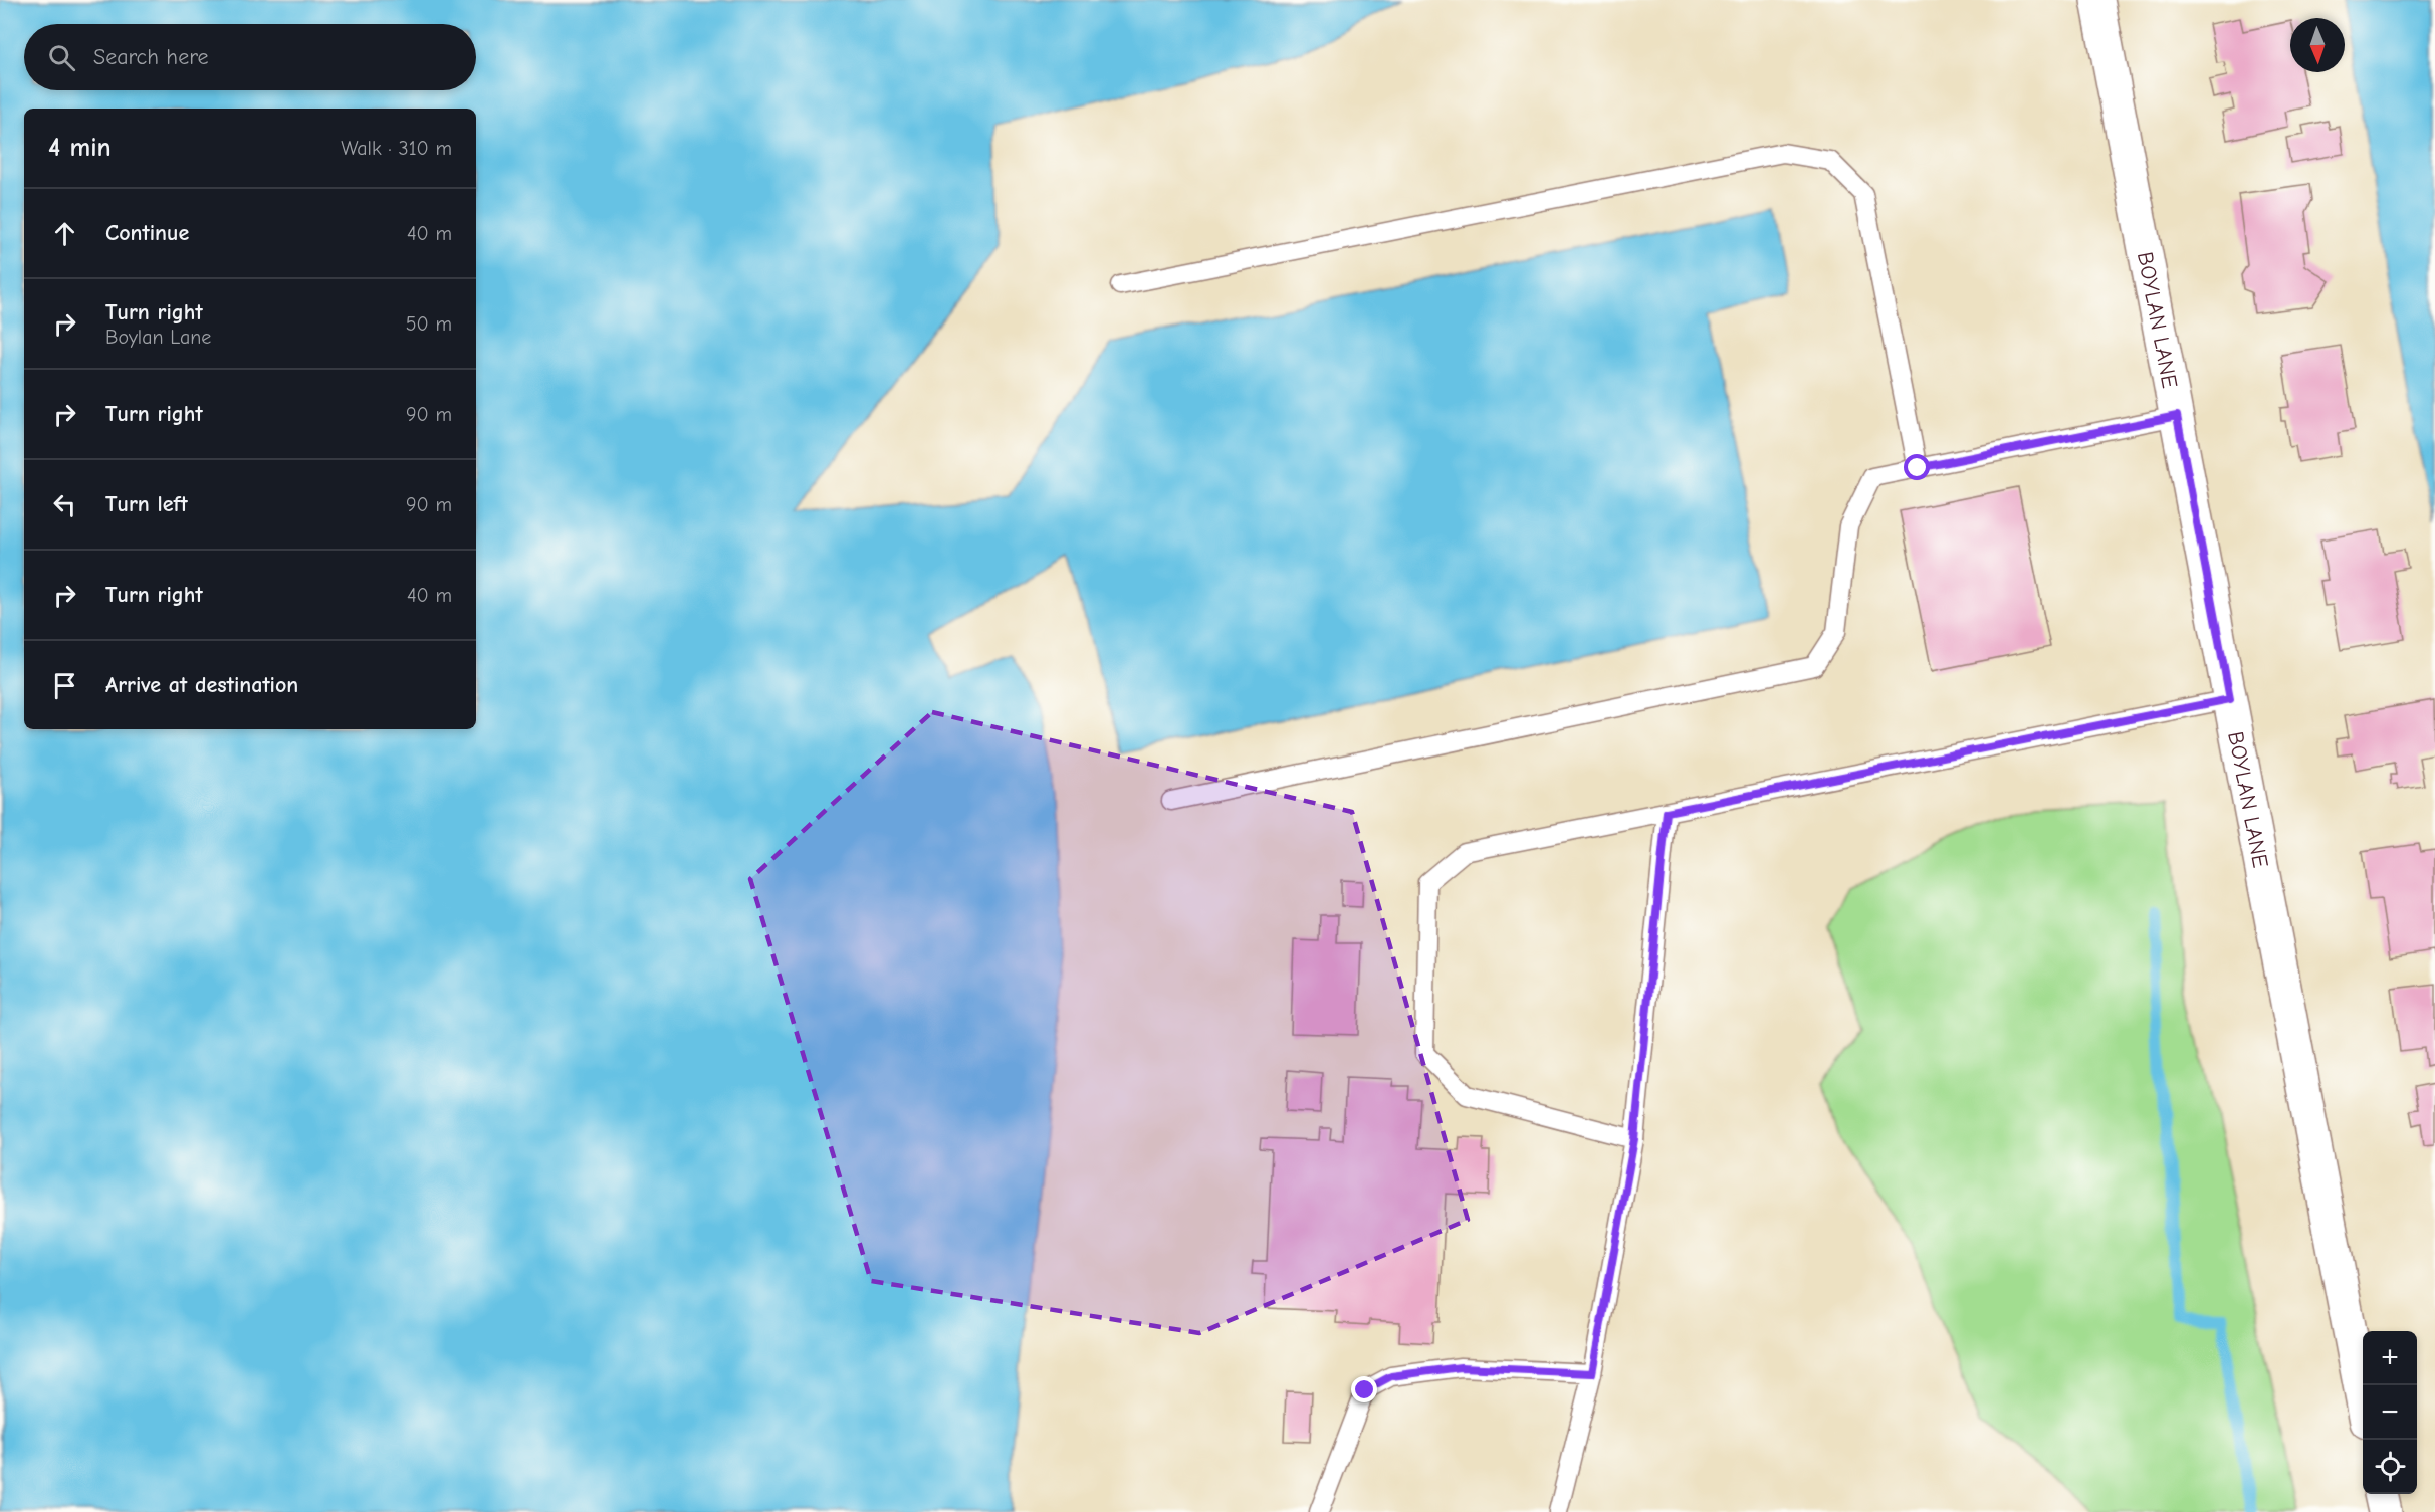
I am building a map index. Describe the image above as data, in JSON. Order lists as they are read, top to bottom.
{
  "streets": {
    "street": ["BOYLAN LANE"]
  },
  "north": "bottom",
  "page": {
    "search": "Search here",
    "heading": ["4 min", "Walk · 310 m"],
    "list": [
      ["Continue", "40 m"],
      ["Turn right", "Boylan Lane", "50 m"],
      ["Turn right", "90 m"],
      ["Turn left", "90 m"],
      ["Turn right", "40 m"],
      "Arrive at destination"
    ],
    "map_buttons": ["+", "−"]
  }
}
